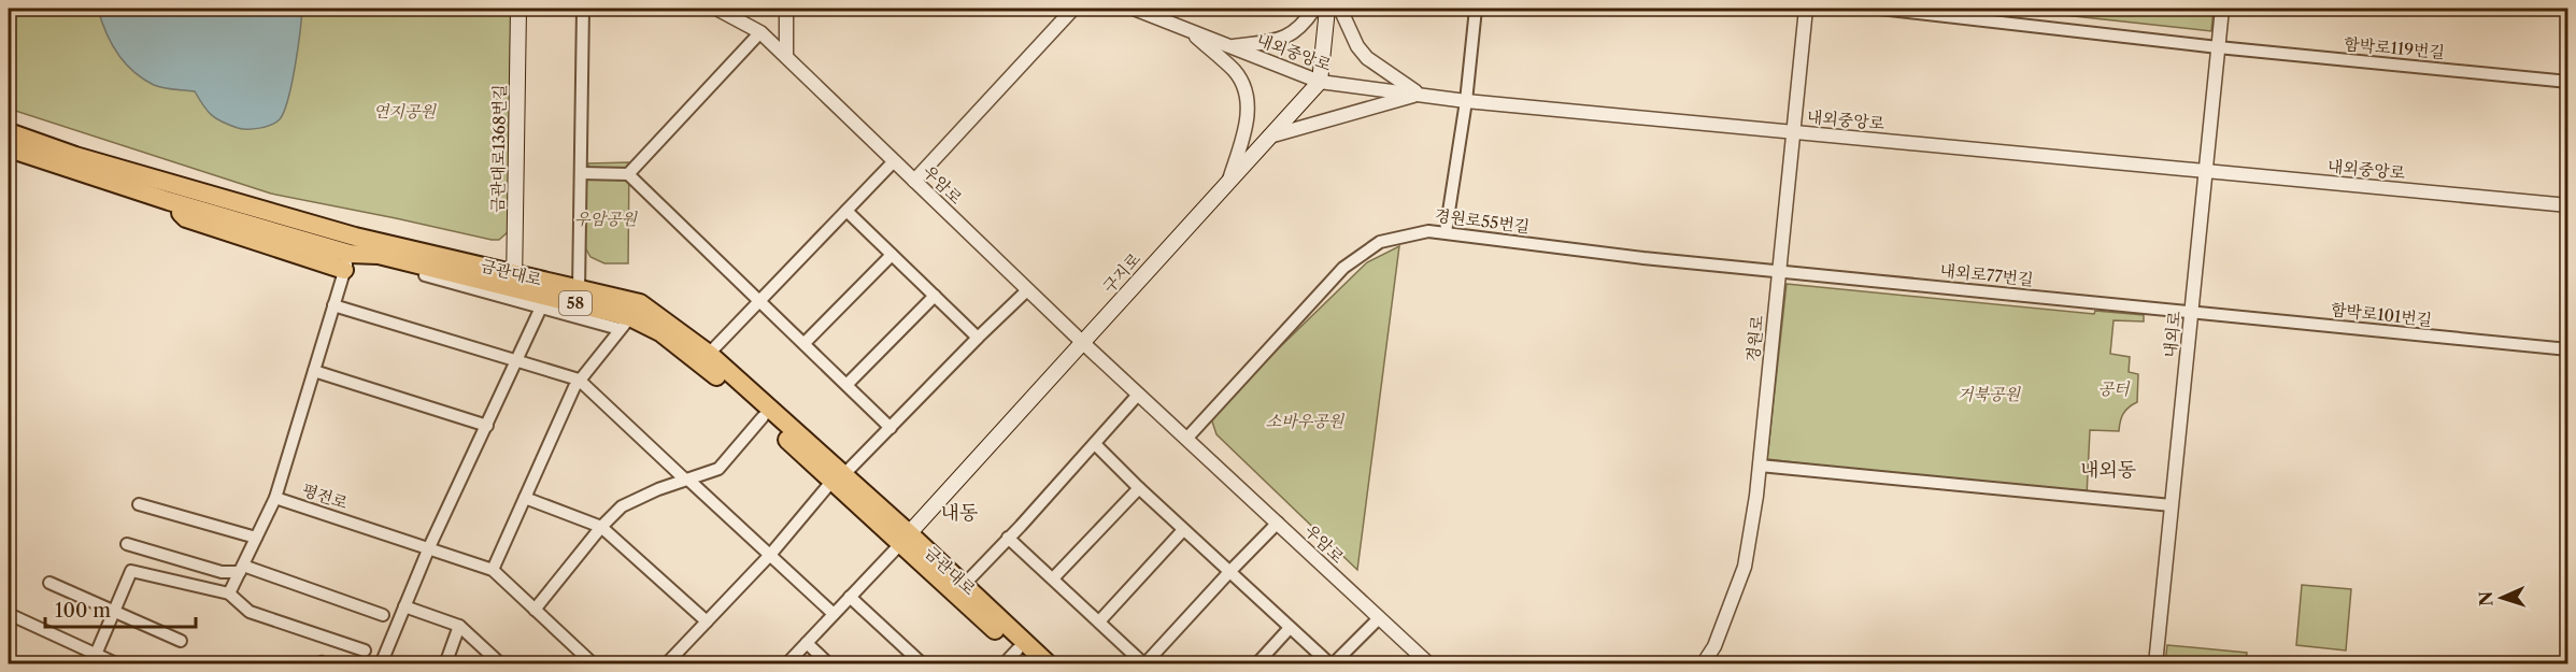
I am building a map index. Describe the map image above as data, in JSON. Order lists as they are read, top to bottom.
{
  "streets": {
    "main road": [
      "금관대로1368번길",
      "금관대로",
      "구지로",
      "58"
    ],
    "street": [
      "함박로119번길",
      "내외중앙로",
      "우암로",
      "경원로55번길",
      "내외로77번길",
      "함박로101번길",
      "내외로",
      "경원로",
      "평전로"
    ]
  },
  "crossings": [
    ["함박로119번길", "내외로"],
    ["내외중앙로", "구지로"],
    ["내외중앙로", "내외로"],
    ["내외중앙로", "경원로"],
    ["금관대로1368번길", "금관대로"],
    ["우암로", "경원로55번길"],
    ["우암로", "구지로"],
    ["경원로55번길", "내외로77번길"],
    ["경원로55번길", "경원로"],
    ["금관대로", "구지로"],
    ["금관대로", "평전로"],
    ["내외로77번길", "함박로101번길"],
    ["내외로77번길", "내외로"],
    ["내외로77번길", "경원로"],
    ["함박로101번길", "내외로"]
  ],
  "districts": ["내외동", "내동"],
  "parks": [
    "연지공원",
    "우암공원",
    "공터",
    "거북공원",
    "소바우공원"
  ],
  "scale_bar": "100 m",
  "north": "left"
}
